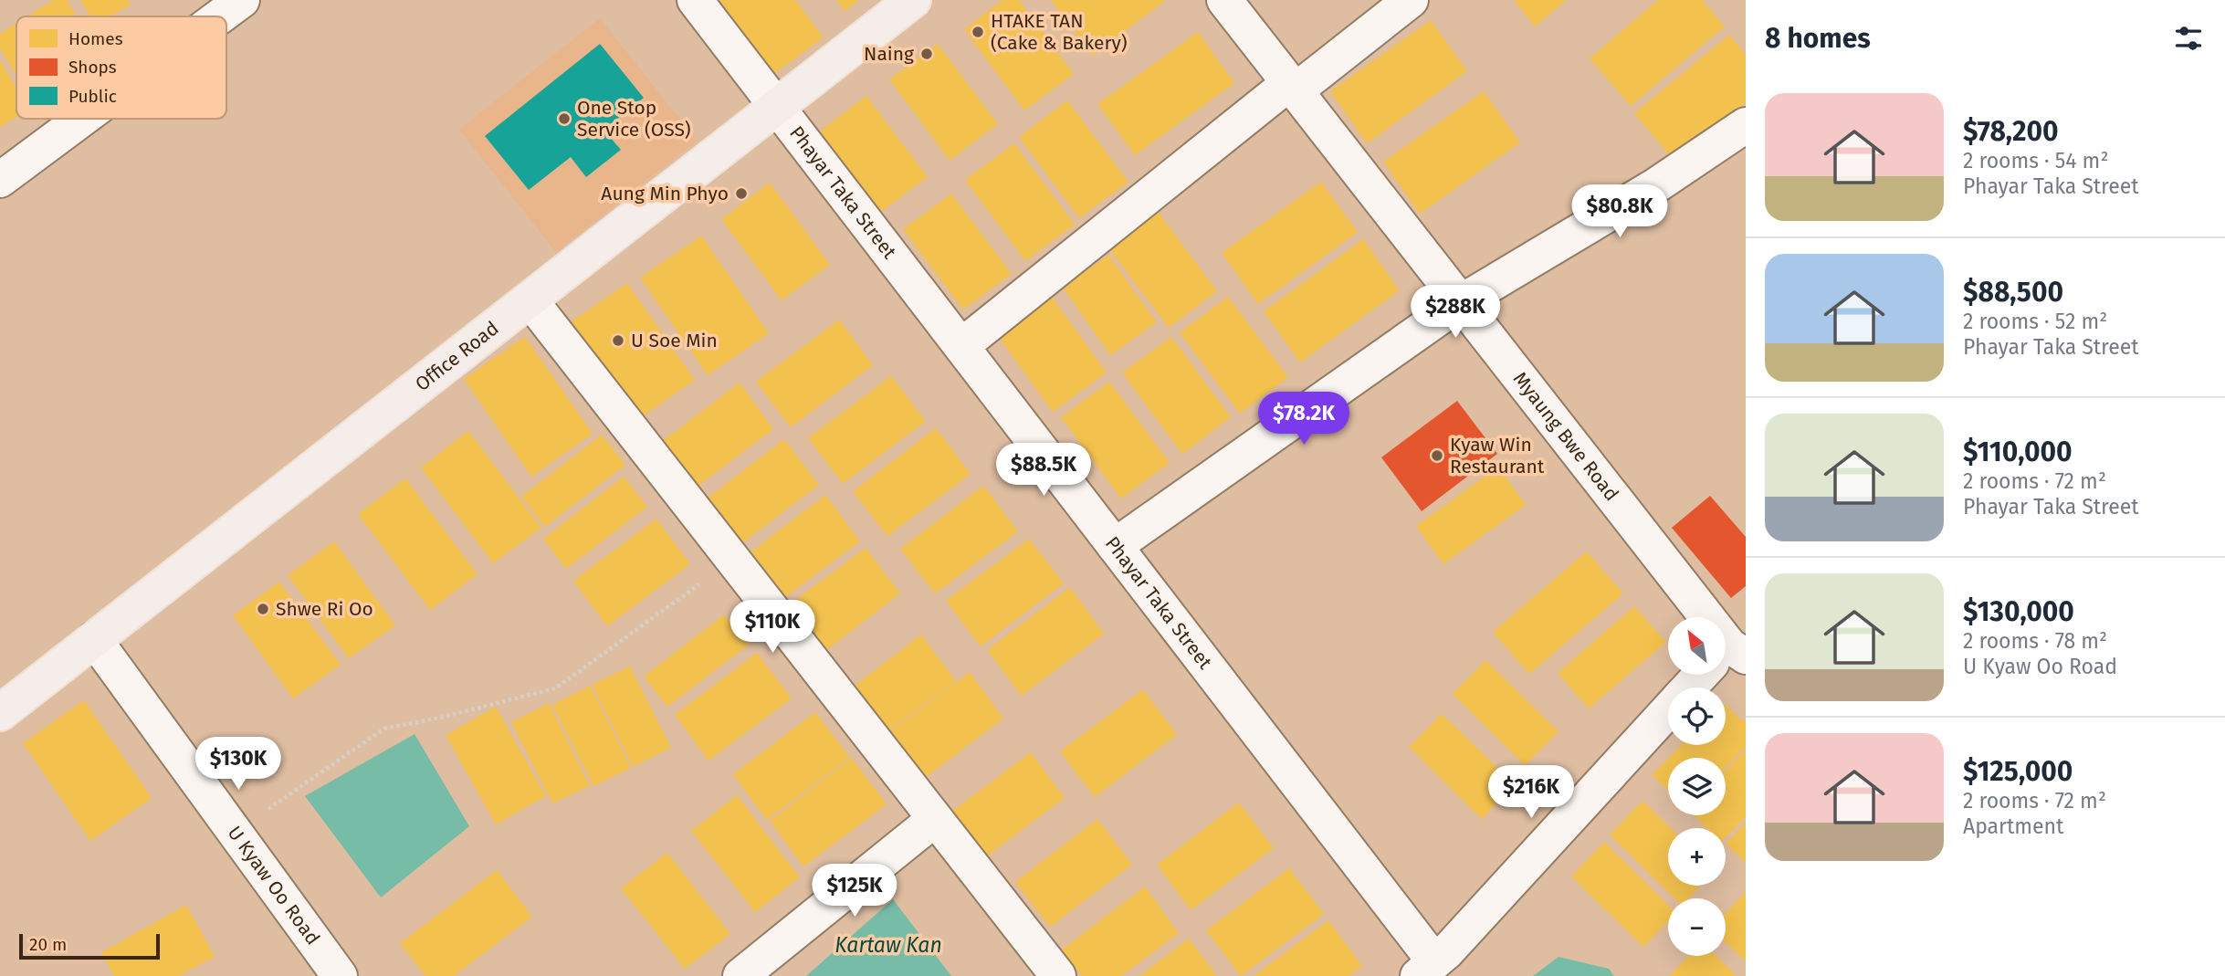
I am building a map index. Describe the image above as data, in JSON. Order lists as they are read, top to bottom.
{
  "streets": {
    "main road": ["Office Road"],
    "street": ["Phayar Taka Street", "Myaung Bwe Road", "U Kyaw Oo Road"]
  },
  "crossings": [
    ["Phayar Taka Street", "Office Road"],
    ["Office Road", "U Kyaw Oo Road"]
  ],
  "water": ["Kartaw Kan"],
  "places": [
    "HTAKE TAN (Cake & Bakery)",
    "Naing",
    "One Stop Service (OSS)",
    "Aung Min Phyo",
    "U Soe Min",
    "Kyaw Win Restaurant",
    "Shwe Ri Oo"
  ],
  "legend": ["Homes", "Shops", "Public"],
  "scale_bar": "20 m",
  "north": "top left",
  "page": {
    "heading": "8 homes",
    "list": [
      {
        "name": "$78,200",
        "note": "2 rooms · 54 m² · Phayar Taka Street"
      },
      {
        "name": "$88,500",
        "note": "2 rooms · 52 m² · Phayar Taka Street"
      },
      {
        "name": "$110,000",
        "note": "2 rooms · 72 m² · Phayar Taka Street"
      },
      {
        "name": "$130,000",
        "note": "2 rooms · 78 m² · U Kyaw Oo Road"
      },
      {
        "name": "$125,000",
        "note": "2 rooms · 72 m² · Apartment"
      }
    ],
    "price": [
      "$80.8K",
      "$288K",
      "$78.2K",
      "$88.5K",
      "$110K",
      "$130K",
      "$216K",
      "$125K"
    ],
    "map_buttons": ["+", "−"],
    "scale": "20 m"
  }
}
